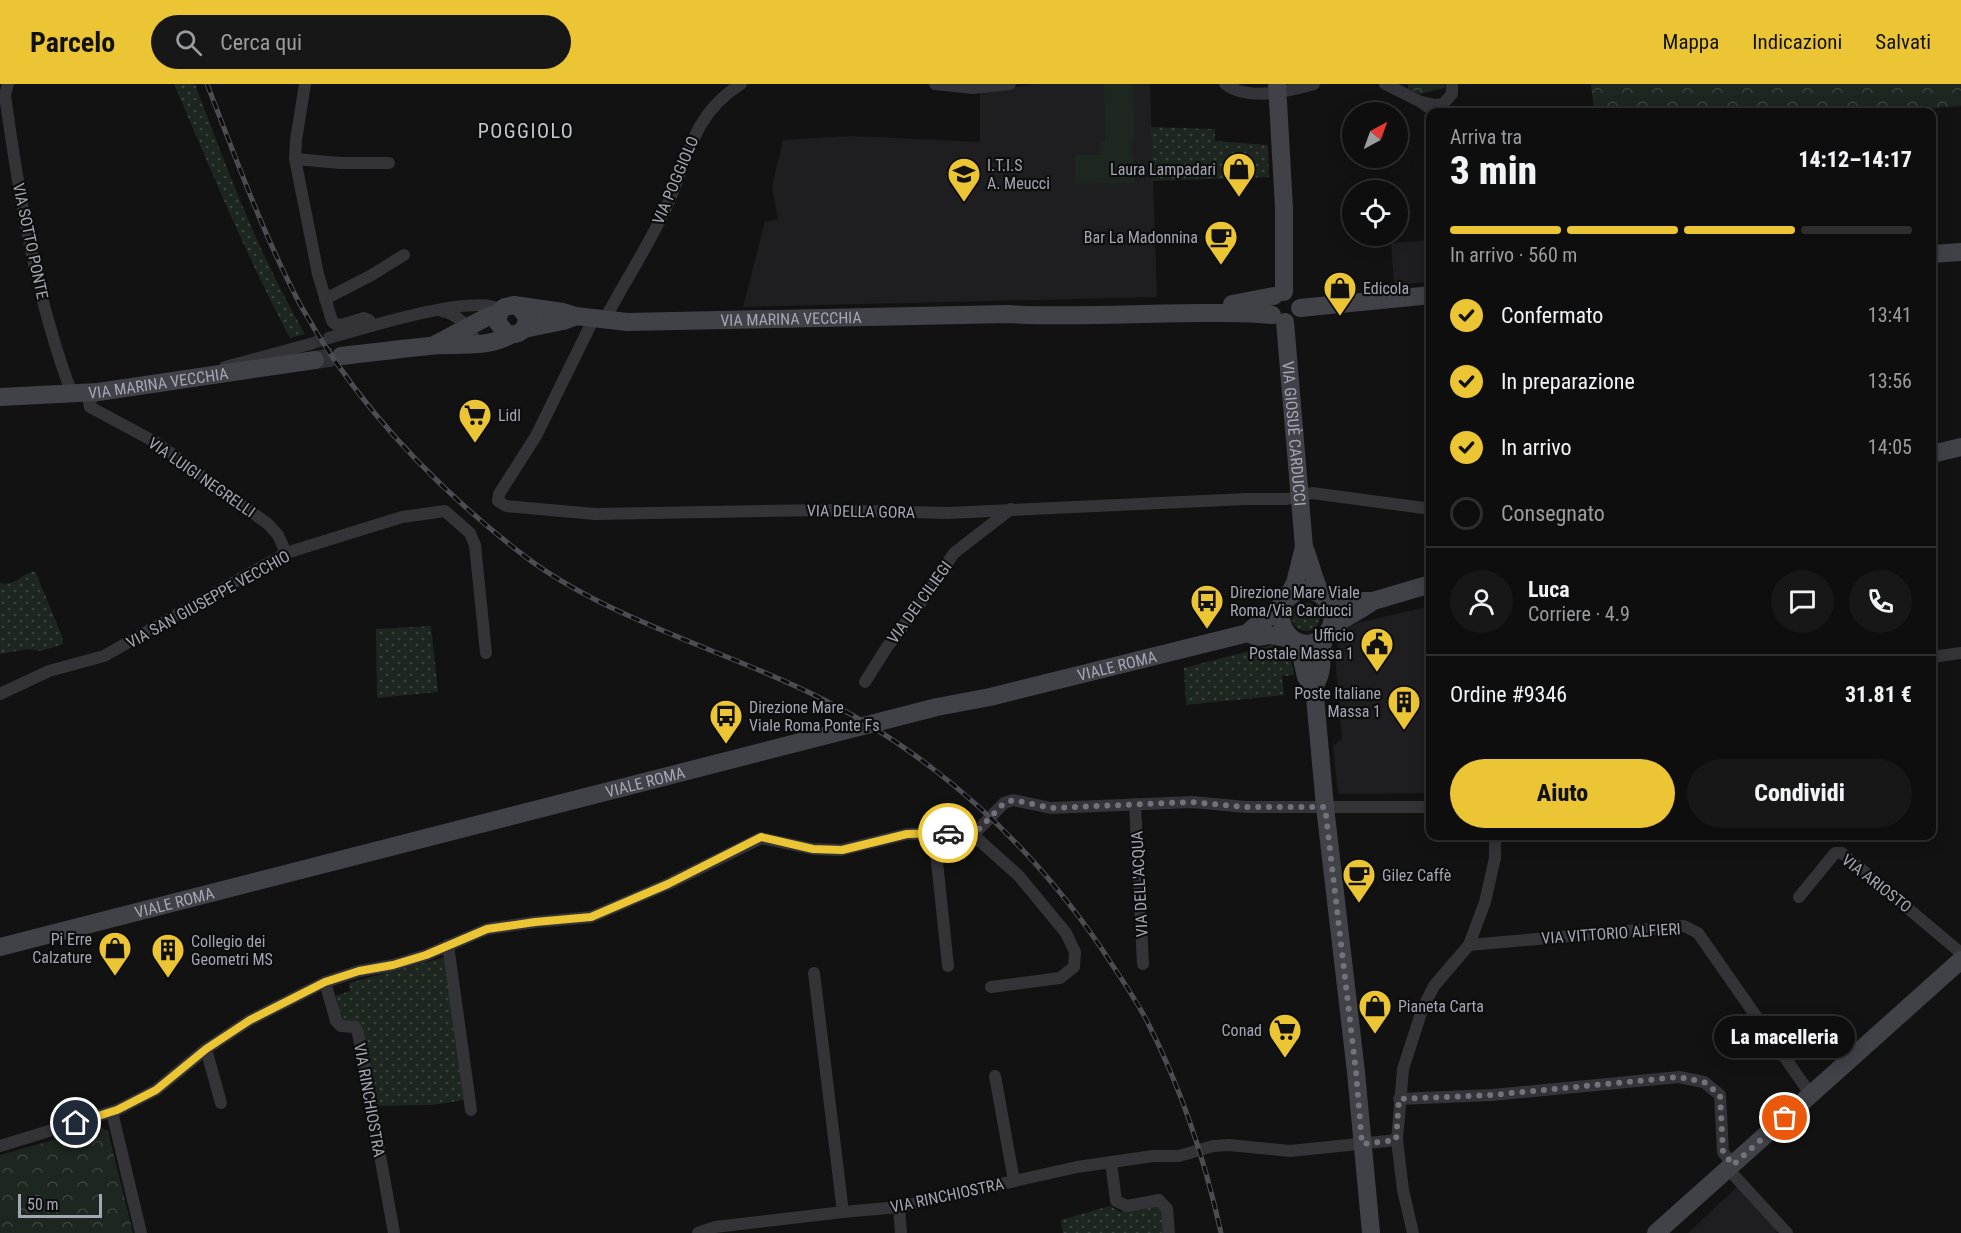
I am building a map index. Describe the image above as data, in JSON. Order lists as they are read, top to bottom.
{
  "streets": {
    "main road": ["VIA MARINA VECCHIA", "VIA GIOSUÈ CARDUCCI", "VIALE ROMA"],
    "street": [
      "VIA POGGIOLO",
      "VIA SOTTO PONTE",
      "VIA LUIGI NEGRELLI",
      "VIA DELLA GORA",
      "VIA SAN GIUSEPPE VECCHIO",
      "VIA DEI CILIEGI",
      "VIA ARIOSTO",
      "VIA DELL'ACQUA",
      "VIA VITTORIO ALFIERI",
      "VIA RINCHIOSTRA"
    ]
  },
  "crossings": [
    ["VIA POGGIOLO", "VIA MARINA VECCHIA"],
    ["VIA POGGIOLO", "VIA DELLA GORA"],
    ["VIA SOTTO PONTE", "VIA MARINA VECCHIA"],
    ["VIA MARINA VECCHIA", "VIA GIOSUÈ CARDUCCI"],
    ["VIA MARINA VECCHIA", "VIA LUIGI NEGRELLI"],
    ["VIA MARINA VECCHIA", "VIA DELLA GORA"],
    ["VIA GIOSUÈ CARDUCCI", "VIA DELLA GORA"],
    ["VIA GIOSUÈ CARDUCCI", "VIALE ROMA"],
    ["VIA LUIGI NEGRELLI", "VIA SAN GIUSEPPE VECCHIO"],
    ["VIA DELLA GORA", "VIA DEI CILIEGI"]
  ],
  "districts": ["POGGIOLO"],
  "places": {
    "shop": [
      "Laura Lampadari",
      "Edicola",
      "Pi Erre Calzature",
      "Pianeta Carta"
    ],
    "school or university": ["I.T.I.S A. Meucci"],
    "cafe": ["Bar La Madonnina", "Gilez Caffè"],
    "supermarket": ["Lidl", "Conad"],
    "bus stop": ["Direzione Mare Viale Roma/Via Carducci", "Direzione Mare Viale Roma Ponte Fs"],
    "public building": ["Ufficio Postale Massa 1"],
    "building": ["Poste Italiane Massa 1", "Collegio dei Geometri MS"],
    "other": ["La macelleria"]
  },
  "scale_bar": "50 m",
  "north": "top right",
  "page": {
    "header": "Parcelo",
    "search": "Cerca qui",
    "nav": ["Mappa", "Indicazioni", "Salvati"],
    "heading": ["3 min", "Arriva tra", "14:12–14:17"],
    "panel": [
      "Luca",
      "Corriere · 4.9",
      "Ordine #9346",
      "31.81 €"
    ],
    "bar": "In arrivo · 560 m",
    "list": [
      ["Confermato", "13:41"],
      ["In preparazione", "13:56"],
      ["In arrivo", "14:05"],
      "Consegnato"
    ],
    "buttons": ["Aiuto", "Condividi"],
    "bubble": "La macelleria",
    "scale": "50 m"
  }
}
